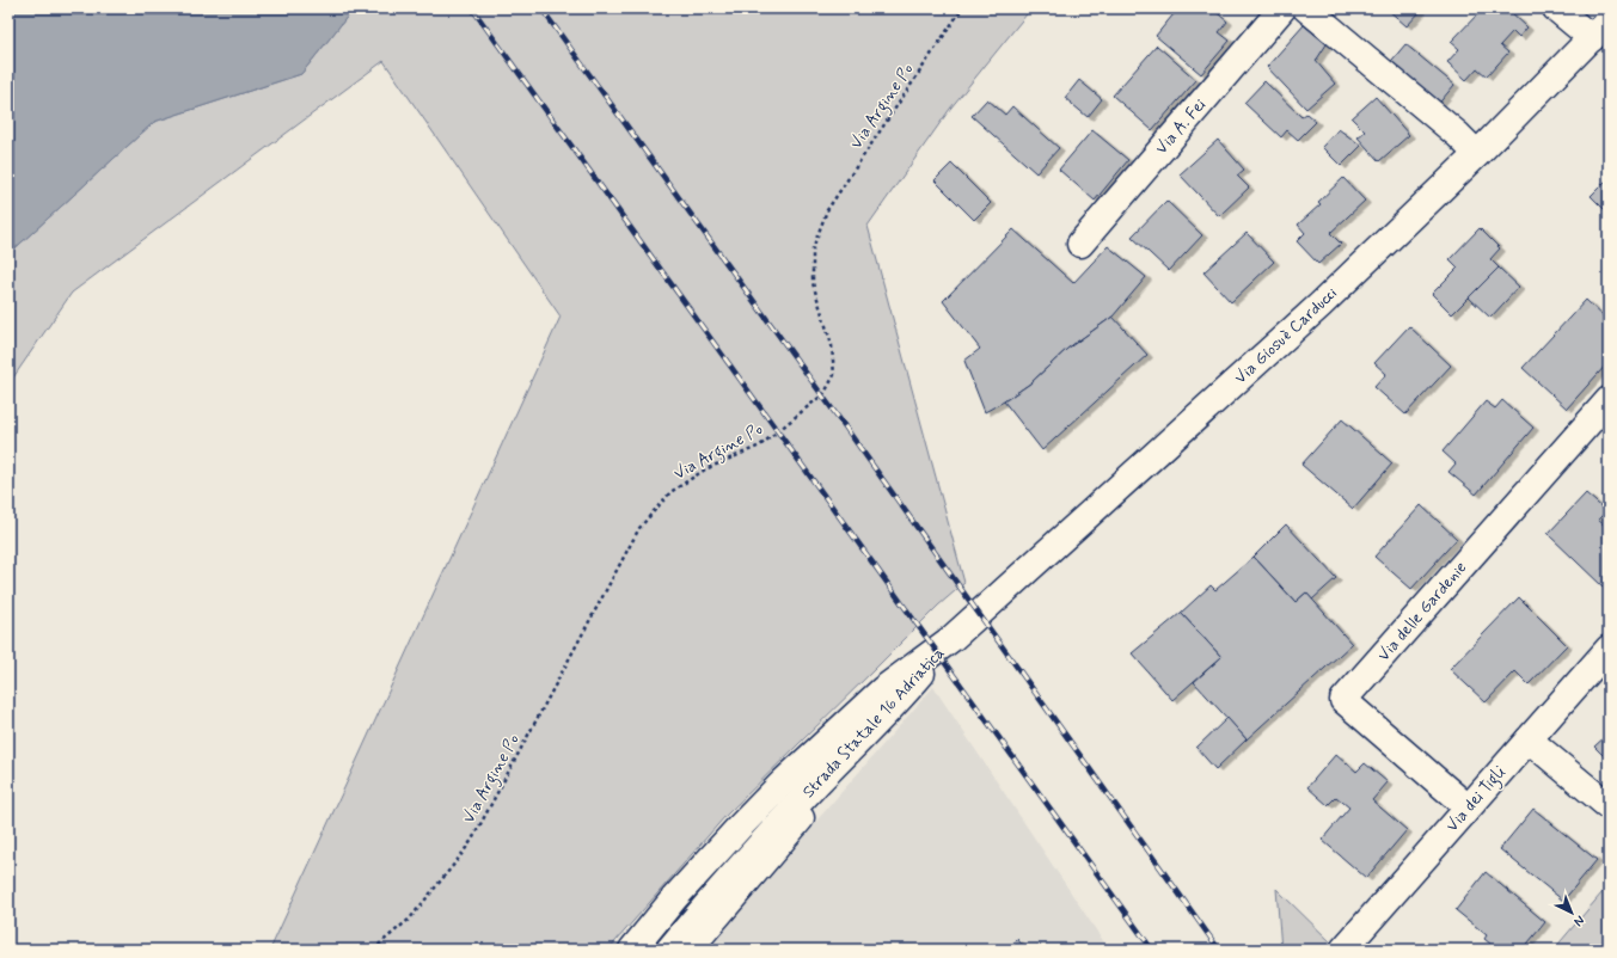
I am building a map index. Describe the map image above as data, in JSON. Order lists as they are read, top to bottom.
{
  "streets": {
    "street": [
      "Via A. Fei",
      "Via Giosuè Carducci",
      "Via delle Gardenie",
      "Strada Statale 16 Adriatica",
      "Via dei Tigli"
    ],
    "path": ["Via Argine Po"]
  },
  "crossings": [
    ["Via Giosuè Carducci", "Strada Statale 16 Adriatica"],
    ["Via delle Gardenie", "Via dei Tigli"]
  ],
  "north": "bottom right"
}
